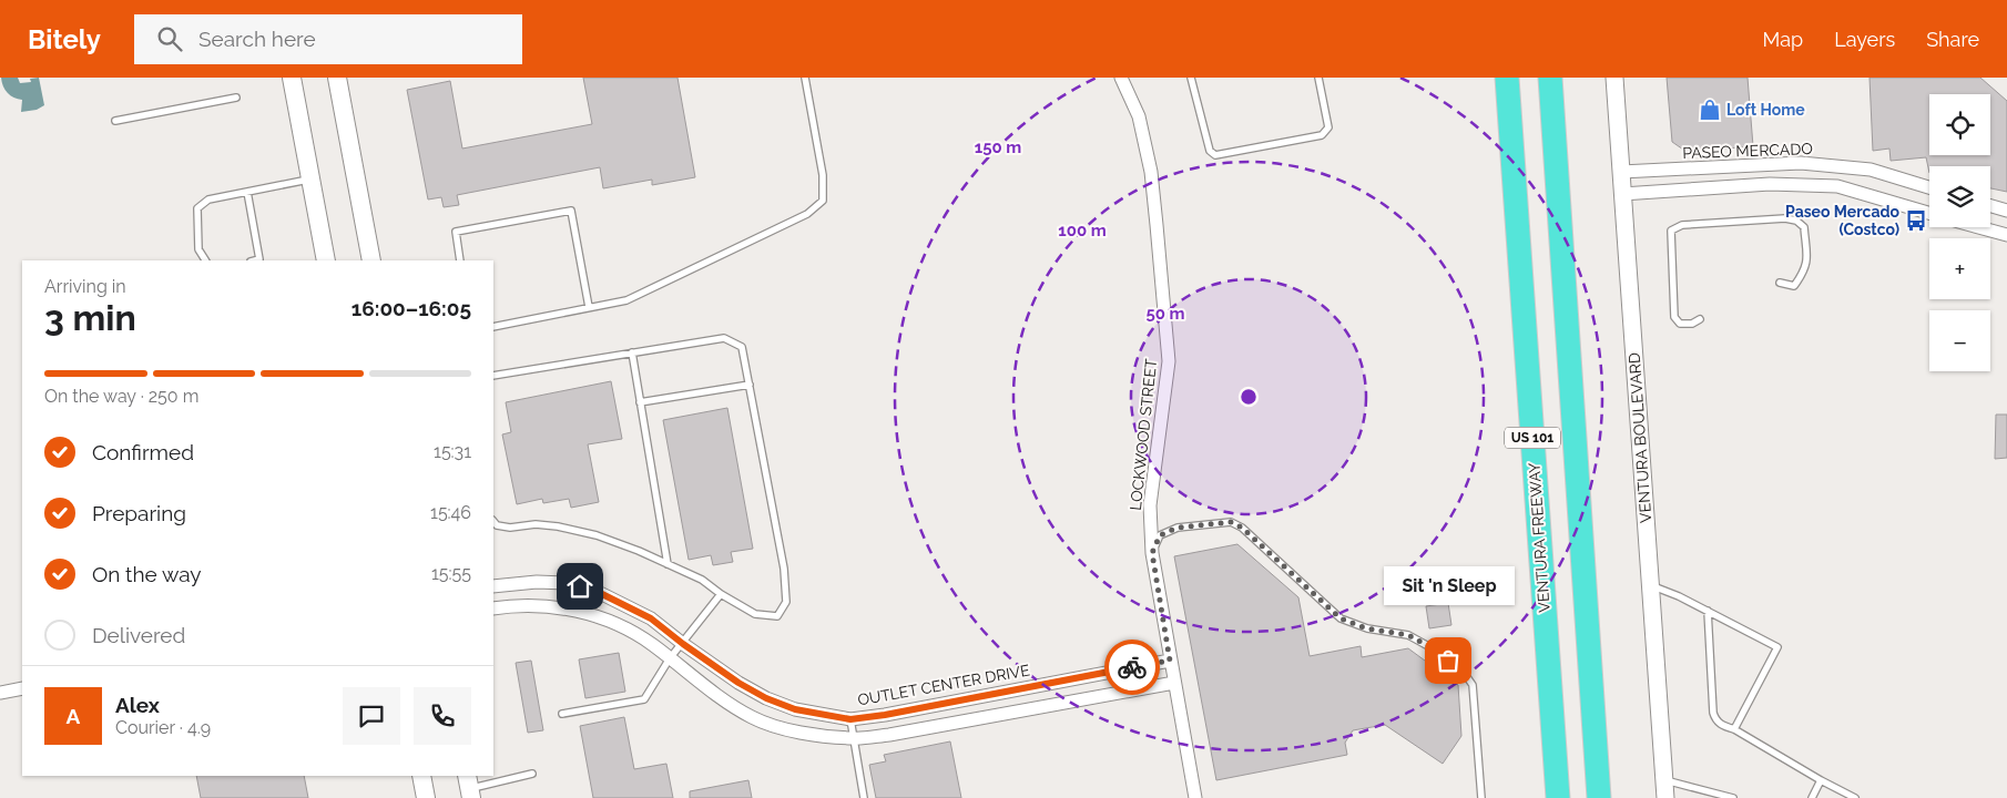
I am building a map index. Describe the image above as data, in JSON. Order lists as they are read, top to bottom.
{
  "streets": {
    "highway": ["US 101", "VENTURA FREEWAY"],
    "street": [
      "PASEO MERCADO",
      "LOCKWOOD STREET",
      "VENTURA BOULEVARD",
      "OUTLET CENTER DRIVE"
    ]
  },
  "crossings": [
    ["PASEO MERCADO", "VENTURA BOULEVARD"],
    ["LOCKWOOD STREET", "OUTLET CENTER DRIVE"]
  ],
  "places": {
    "shop": ["Loft Home"],
    "bus stop": ["Paseo Mercado (Costco)"],
    "other": ["Sit 'n Sleep"]
  },
  "page": {
    "header": "Bitely",
    "search": "Search here",
    "nav": ["Map", "Layers", "Share"],
    "map_buttons": ["+", "−"],
    "heading": ["3 min", "Arriving in", "16:00–16:05"],
    "panel": ["Alex", "Courier · 4.9"],
    "bar": "On the way · 250 m",
    "list": [
      ["Confirmed", "15:31"],
      ["Preparing", "15:46"],
      ["On the way", "15:55"],
      "Delivered"
    ],
    "bubble": "Sit 'n Sleep",
    "round": "A"
  },
  "rings": ["150 m", "100 m", "50 m"]
}
